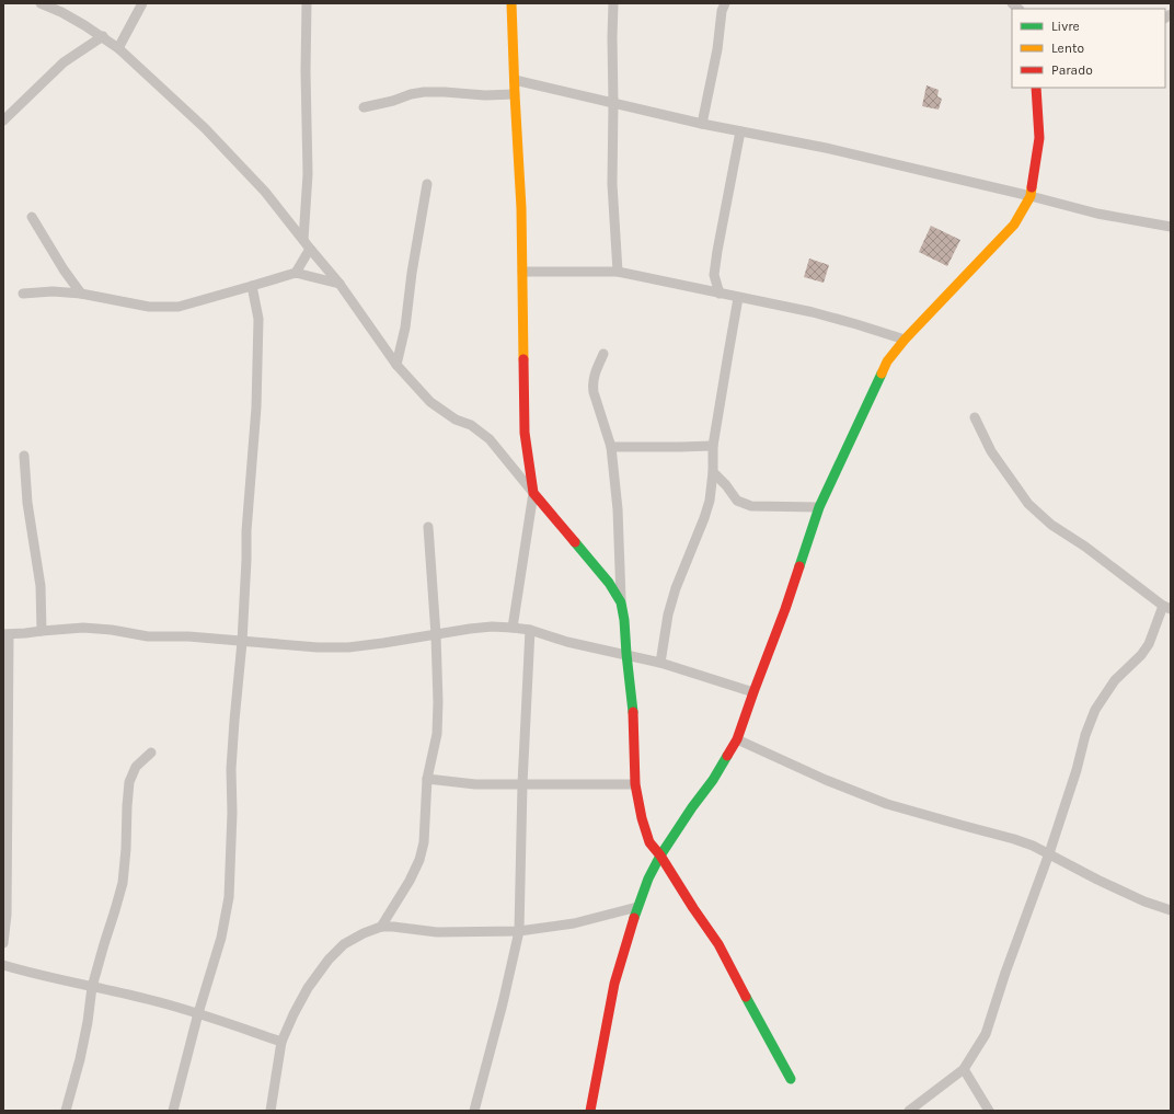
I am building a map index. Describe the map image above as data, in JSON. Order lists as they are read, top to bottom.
{
  "legend": ["Livre", "Lento", "Parado"]
}
